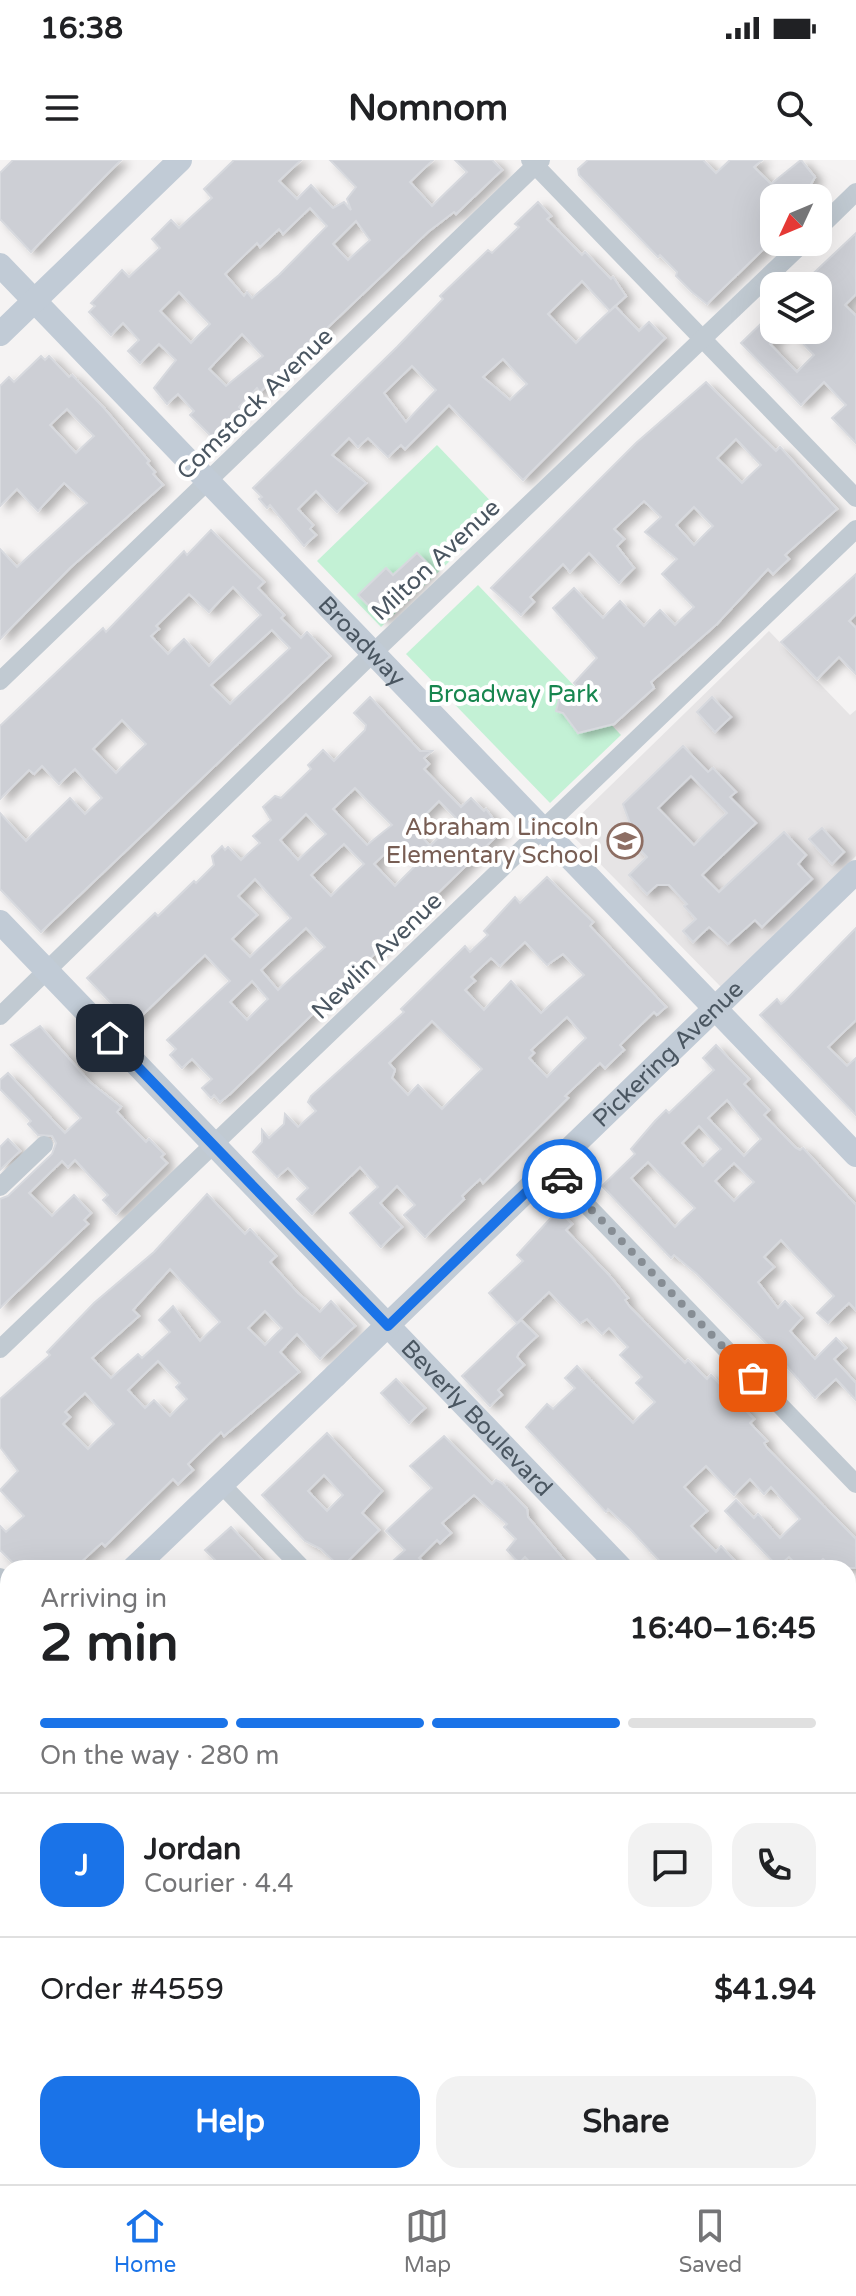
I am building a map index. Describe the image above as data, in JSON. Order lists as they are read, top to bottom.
{
  "streets": {
    "street": [
      "Comstock Avenue",
      "Milton Avenue",
      "Broadway",
      "Newlin Avenue",
      "Pickering Avenue",
      "Beverly Boulevard"
    ]
  },
  "crossings": [
    ["Comstock Avenue", "Broadway"],
    ["Milton Avenue", "Broadway"],
    ["Milton Avenue", "Beverly Boulevard"],
    ["Broadway", "Newlin Avenue"],
    ["Broadway", "Pickering Avenue"],
    ["Newlin Avenue", "Beverly Boulevard"],
    ["Pickering Avenue", "Beverly Boulevard"]
  ],
  "parks": ["Broadway Park"],
  "places": {
    "school or university": ["Abraham Lincoln Elementary School"]
  },
  "north": "bottom left",
  "page": {
    "status": "16:38",
    "header": "Nomnom",
    "heading": ["2 min", "Arriving in", "16:40–16:45"],
    "panel": [
      "Jordan",
      "Courier · 4.4",
      "Order #4559",
      "$41.94"
    ],
    "bar": "On the way · 280 m",
    "round": "J",
    "buttons": ["Help", "Share"],
    "tabs": ["Home", "Map", "Saved"]
  }
}
